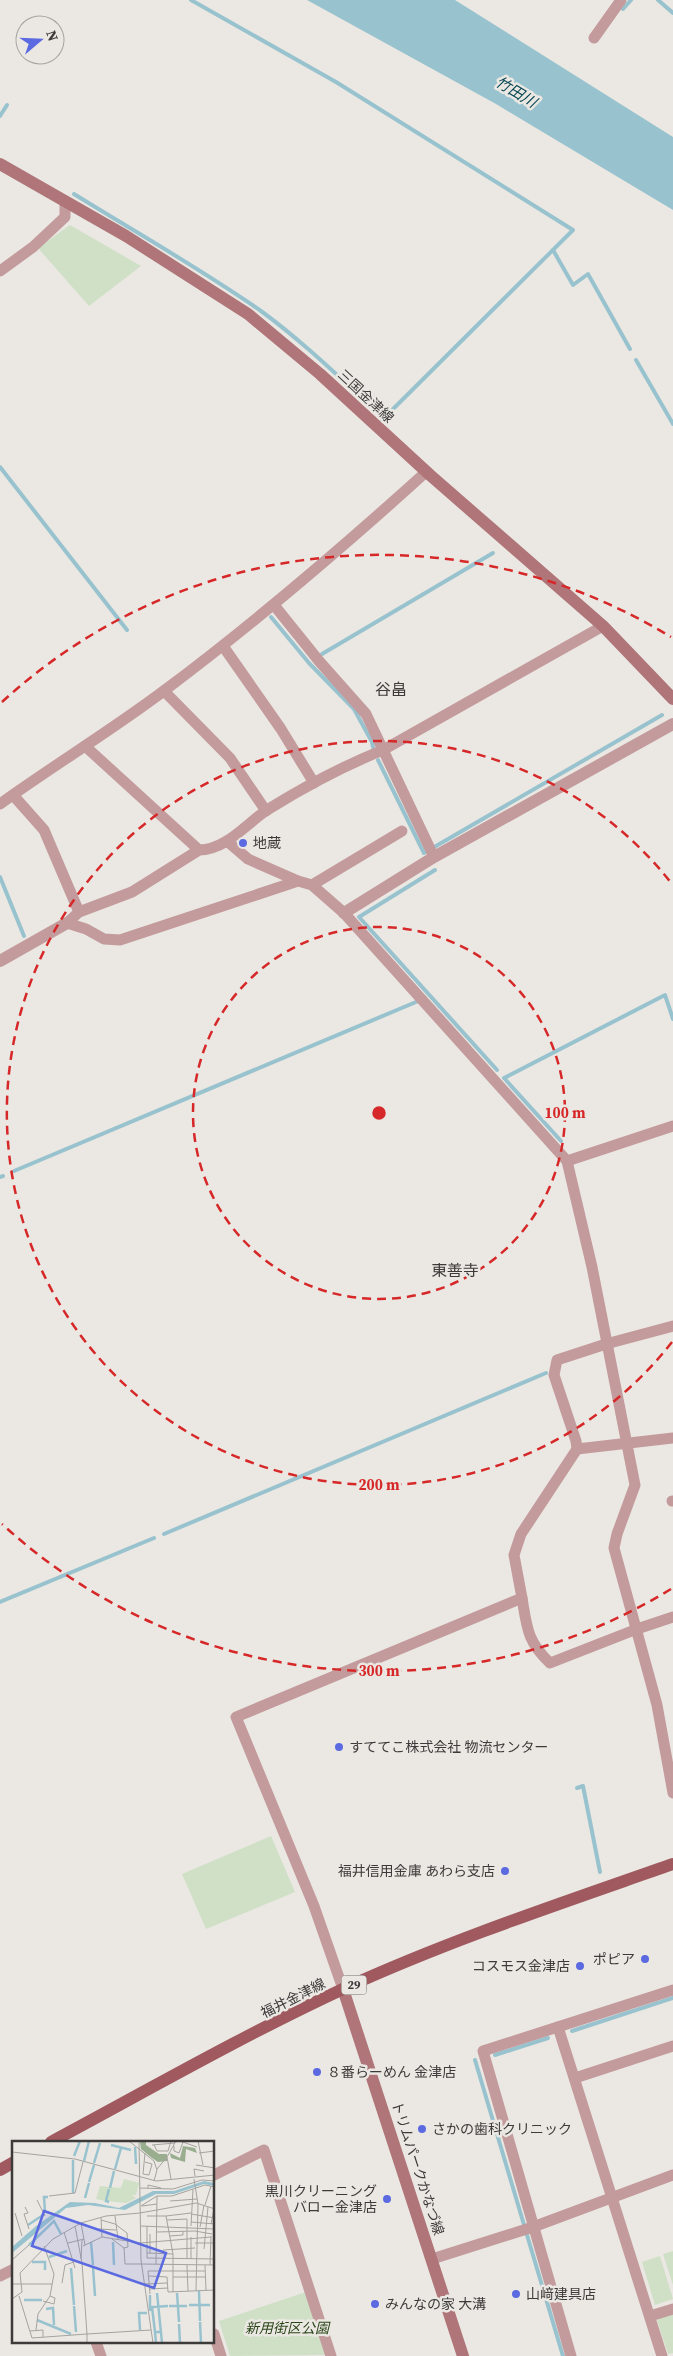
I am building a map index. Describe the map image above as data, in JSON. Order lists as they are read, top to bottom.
{
  "streets": {
    "main road": [
      "三国金津線",
      "29",
      "福井金津線",
      "トリムパークかなづ線"
    ]
  },
  "crossings": [
    ["福井金津線", "トリムパークかなづ線"]
  ],
  "districts": ["谷畠", "東善寺"],
  "water": ["竹田川"],
  "parks": ["新用街区公園"],
  "places": [
    "地蔵",
    "すててこ株式会社 物流センター",
    "福井信用金庫 あわら支店",
    "ポピア",
    "コスモス金津店",
    "８番らーめん 金津店",
    "さかの歯科クリニック",
    "黒川クリーニング バロー金津店",
    "山﨑建具店",
    "みんなの家 大溝"
  ],
  "north": "right",
  "rings": ["100 m", "200 m", "300 m"]
}
